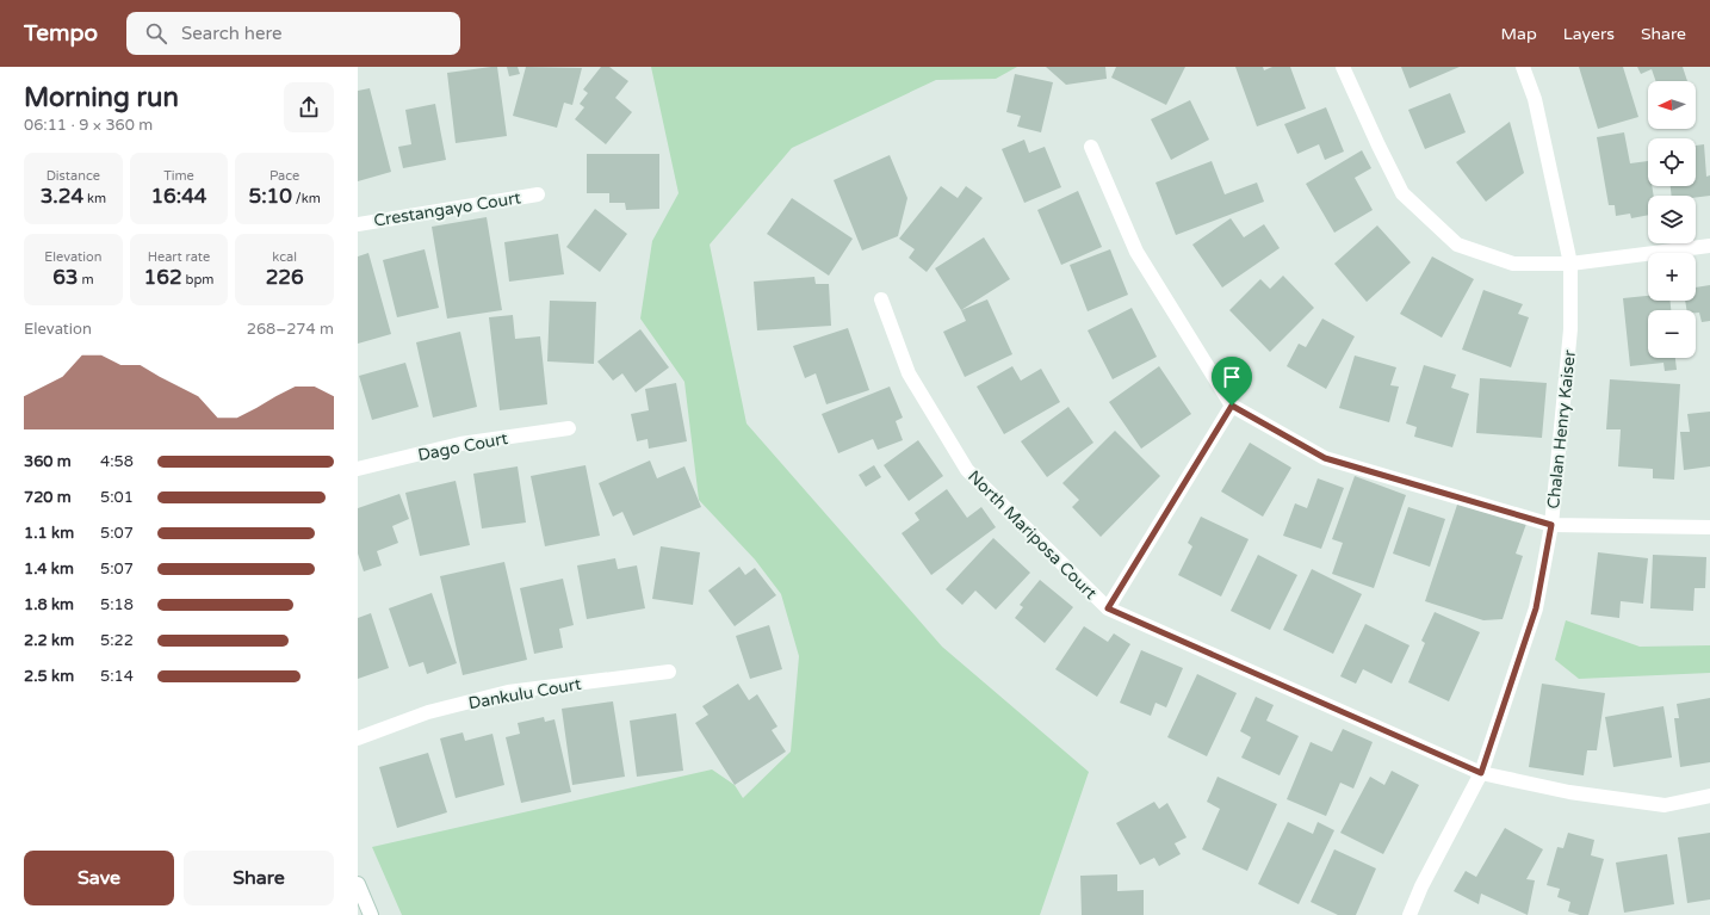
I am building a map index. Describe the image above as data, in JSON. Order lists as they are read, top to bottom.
{
  "streets": {
    "street": [
      "Crestangayo Court",
      "Chalan Henry Kaiser",
      "Dago Court",
      "North Mariposa Court",
      "Dankulu Court"
    ]
  },
  "crossings": [
    ["Chalan Henry Kaiser", "North Mariposa Court"]
  ],
  "north": "left",
  "page": {
    "header": "Tempo",
    "search": "Search here",
    "nav": ["Map", "Layers", "Share"],
    "heading": ["Morning run", "06:11 · 9 × 360 m"],
    "map_buttons": ["+", "−"],
    "stats": [
      ["Distance", "3.24 km"],
      ["Time", "16:44"],
      ["Pace", "5:10 /km"],
      ["Elevation", "63 m"],
      ["Heart rate", "162 bpm"],
      ["kcal", "226"]
    ],
    "chart": ["Elevation", "268–274 m"],
    "list": [
      {
        "name": "360 m",
        "note": "4:58"
      },
      {
        "name": "720 m",
        "note": "5:01"
      },
      {
        "name": "1.1 km",
        "note": "5:07"
      },
      {
        "name": "1.4 km",
        "note": "5:07"
      },
      {
        "name": "1.8 km",
        "note": "5:18"
      },
      {
        "name": "2.2 km",
        "note": "5:22"
      },
      {
        "name": "2.5 km",
        "note": "5:14"
      }
    ],
    "buttons": ["Save", "Share"]
  }
}
